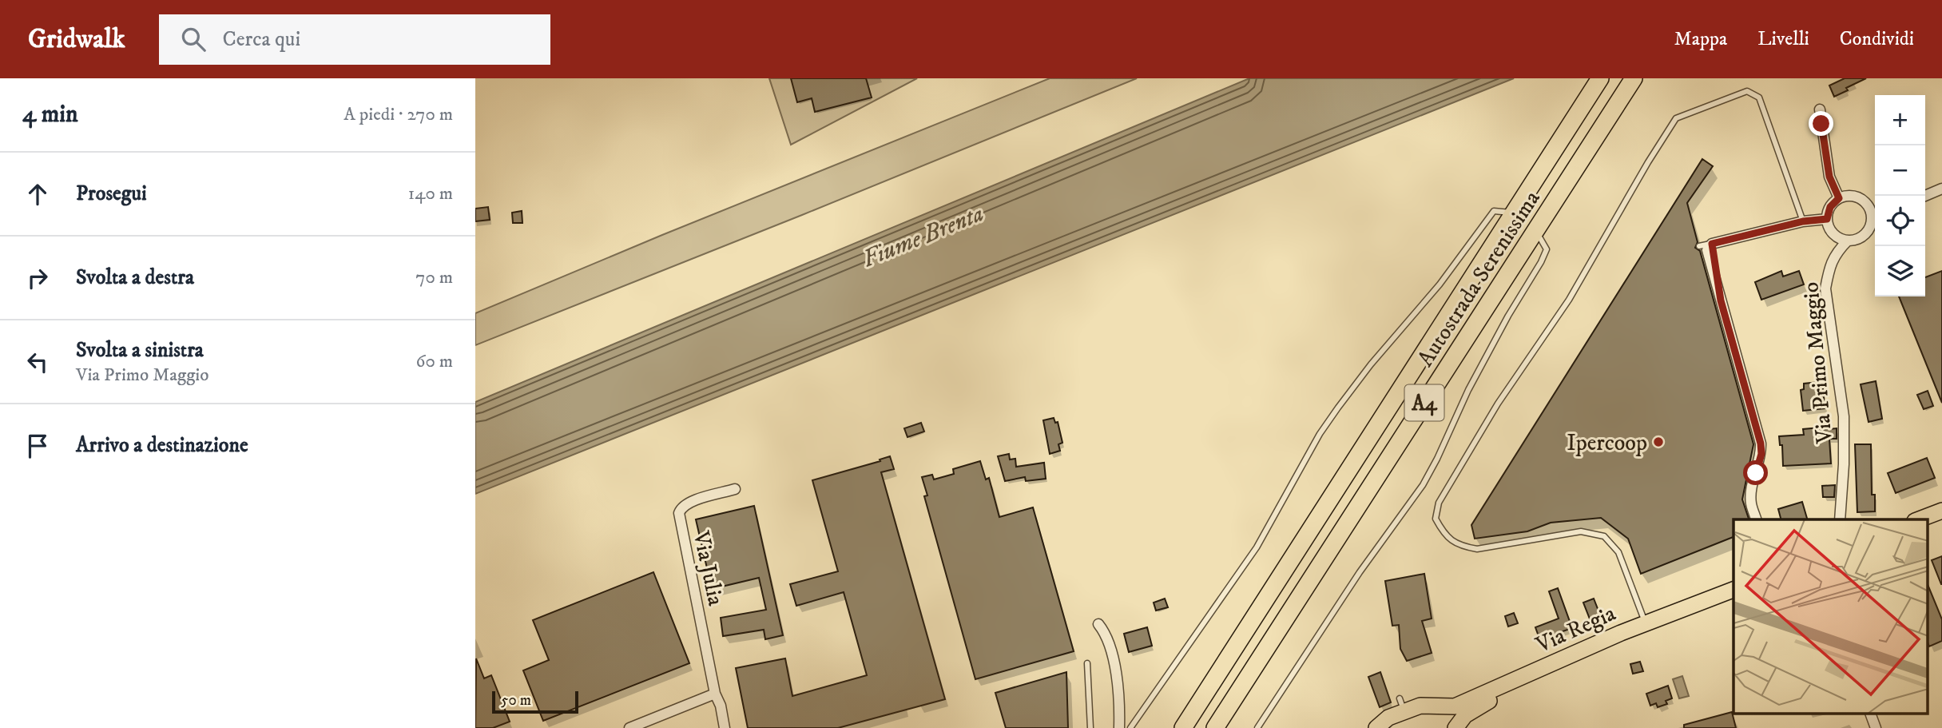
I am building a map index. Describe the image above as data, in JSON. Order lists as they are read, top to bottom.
{
  "streets": {
    "highway": ["Autostrada Serenissima", "A4"],
    "main road": ["Via Regia"],
    "street": ["Via Primo Maggio", "Via Julia"]
  },
  "water": ["Fiume Brenta"],
  "places": ["Ipercoop"],
  "scale_bar": "50 m",
  "page": {
    "header": "Gridwalk",
    "search": "Cerca qui",
    "nav": ["Mappa", "Livelli", "Condividi"],
    "heading": ["4 min", "A piedi · 270 m"],
    "map_buttons": ["+", "−"],
    "list": [
      ["Prosegui", "140 m"],
      ["Svolta a destra", "70 m"],
      ["Svolta a sinistra", "Via Primo Maggio", "60 m"],
      "Arrivo a destinazione"
    ],
    "scale": "50 m"
  }
}
